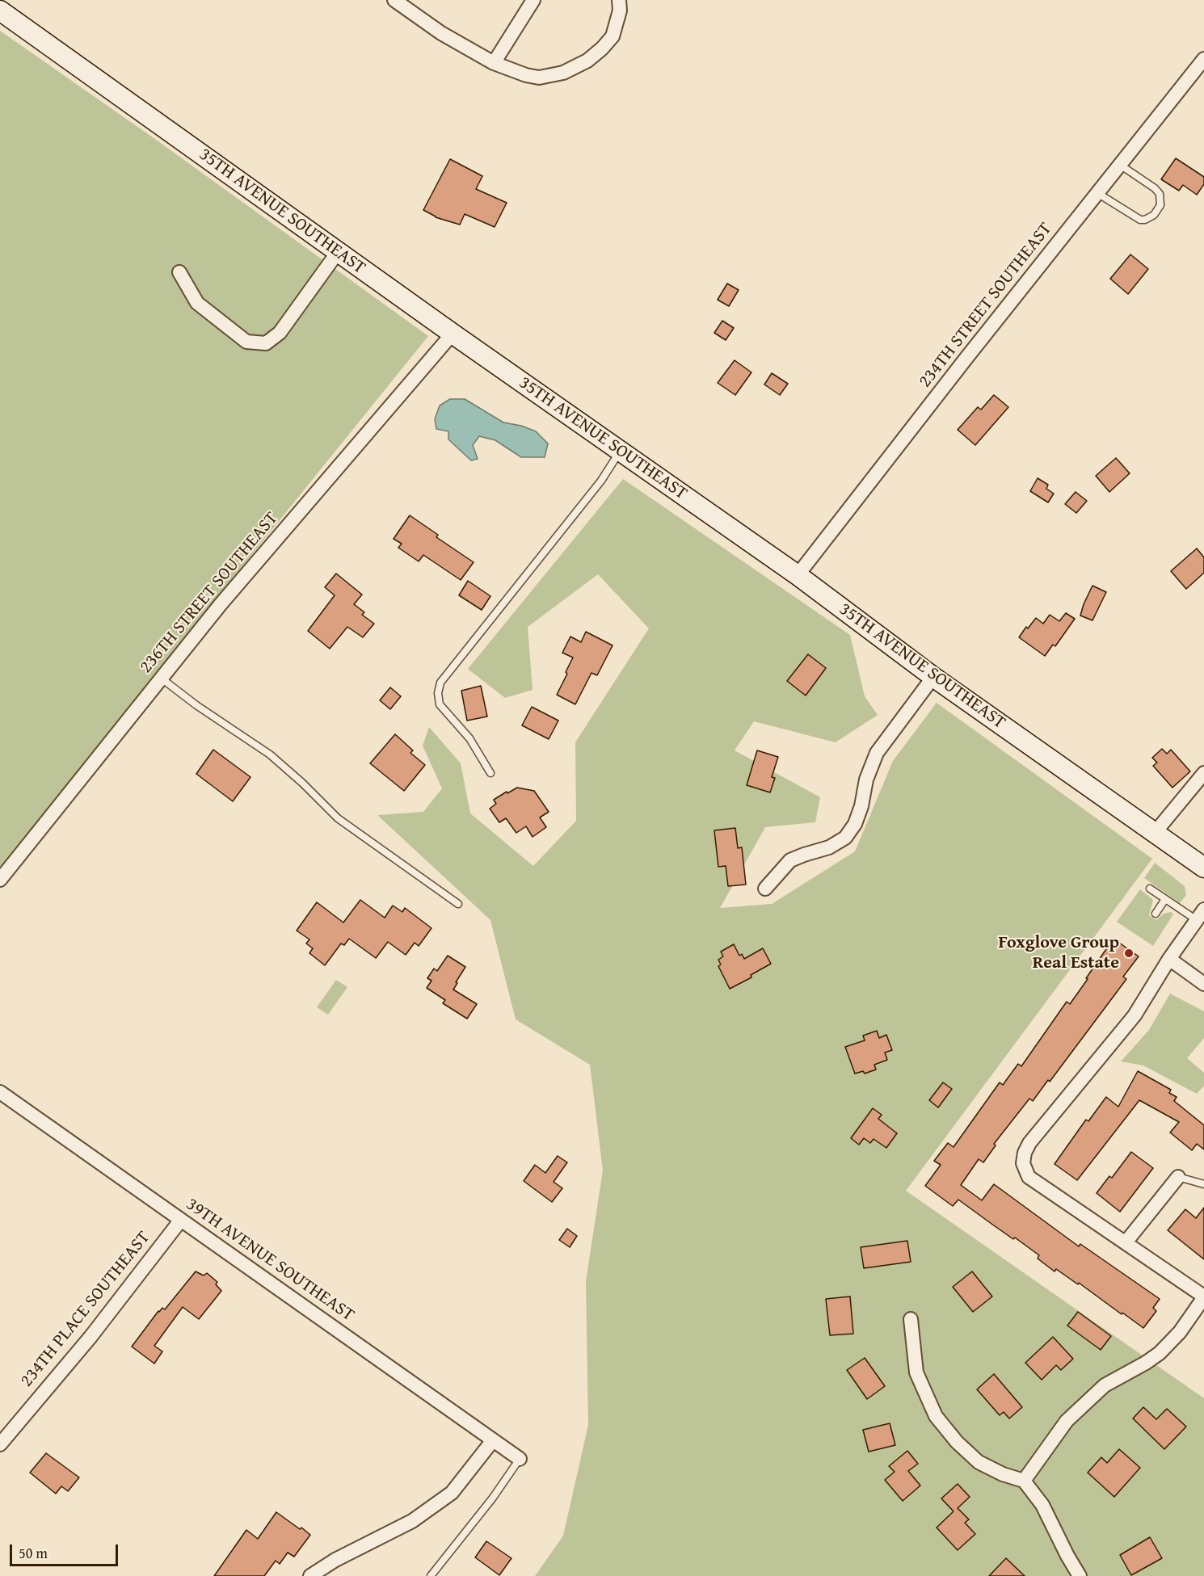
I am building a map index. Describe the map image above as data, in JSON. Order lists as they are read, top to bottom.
{
  "streets": {
    "street": [
      "35TH AVENUE SOUTHEAST",
      "234TH STREET SOUTHEAST",
      "236TH STREET SOUTHEAST",
      "39TH AVENUE SOUTHEAST",
      "234TH PLACE SOUTHEAST"
    ]
  },
  "crossings": [
    ["35TH AVENUE SOUTHEAST", "234TH STREET SOUTHEAST"],
    ["35TH AVENUE SOUTHEAST", "236TH STREET SOUTHEAST"],
    ["39TH AVENUE SOUTHEAST", "234TH PLACE SOUTHEAST"]
  ],
  "places": ["Foxglove Group Real Estate"],
  "scale_bar": "50 m"
}
